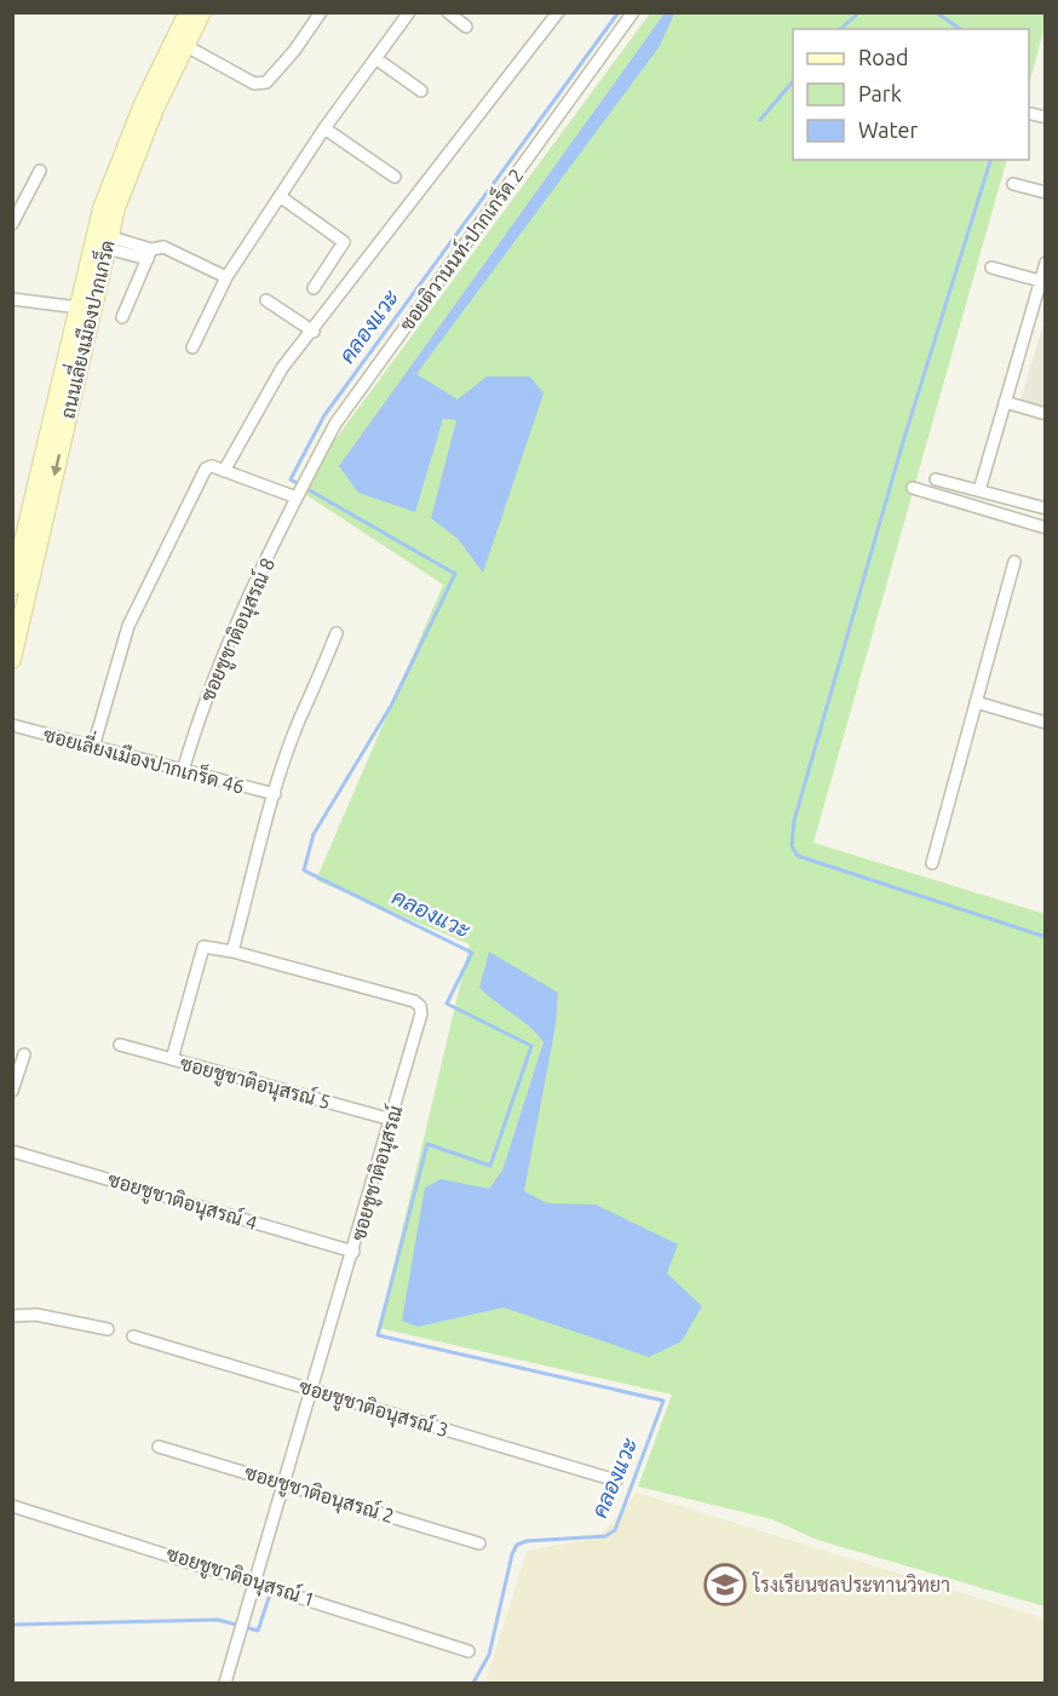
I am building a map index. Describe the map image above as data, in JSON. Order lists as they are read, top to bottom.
{
  "streets": {
    "main road": ["ถนนเลี่ยงเมืองปากเกร็ด"],
    "street": [
      "ซอยติวานนท์-ปากเกร็ด 2",
      "ซอยชูชาติอนุสรณ์ 8",
      "ซอยเลี่ยงเมืองปากเกร็ด 46",
      "ซอยชูชาติอนุสรณ์ 5",
      "ซอยชูชาติอนุสรณ์",
      "ซอยชูชาติอนุสรณ์ 4",
      "ซอยชูชาติอนุสรณ์ 3",
      "ซอยชูชาติอนุสรณ์ 2",
      "ซอยชูชาติอนุสรณ์ 1"
    ]
  },
  "crossings": [
    ["ซอยติวานนท์-ปากเกร็ด 2", "ซอยชูชาติอนุสรณ์ 8"],
    ["ซอยชูชาติอนุสรณ์ 8", "ซอยเลี่ยงเมืองปากเกร็ด 46"],
    ["ซอยชูชาติอนุสรณ์ 5", "ซอยชูชาติอนุสรณ์"],
    ["ซอยชูชาติอนุสรณ์", "ซอยชูชาติอนุสรณ์ 4"],
    ["ซอยชูชาติอนุสรณ์", "ซอยชูชาติอนุสรณ์ 3"],
    ["ซอยชูชาติอนุสรณ์", "ซอยชูชาติอนุสรณ์ 2"],
    ["ซอยชูชาติอนุสรณ์", "ซอยชูชาติอนุสรณ์ 1"]
  ],
  "water": ["คลองแวะ"],
  "places": {
    "school or university": ["โรงเรียนชลประทานวิทยา"]
  },
  "legend": ["Road", "Park", "Water"]
}
